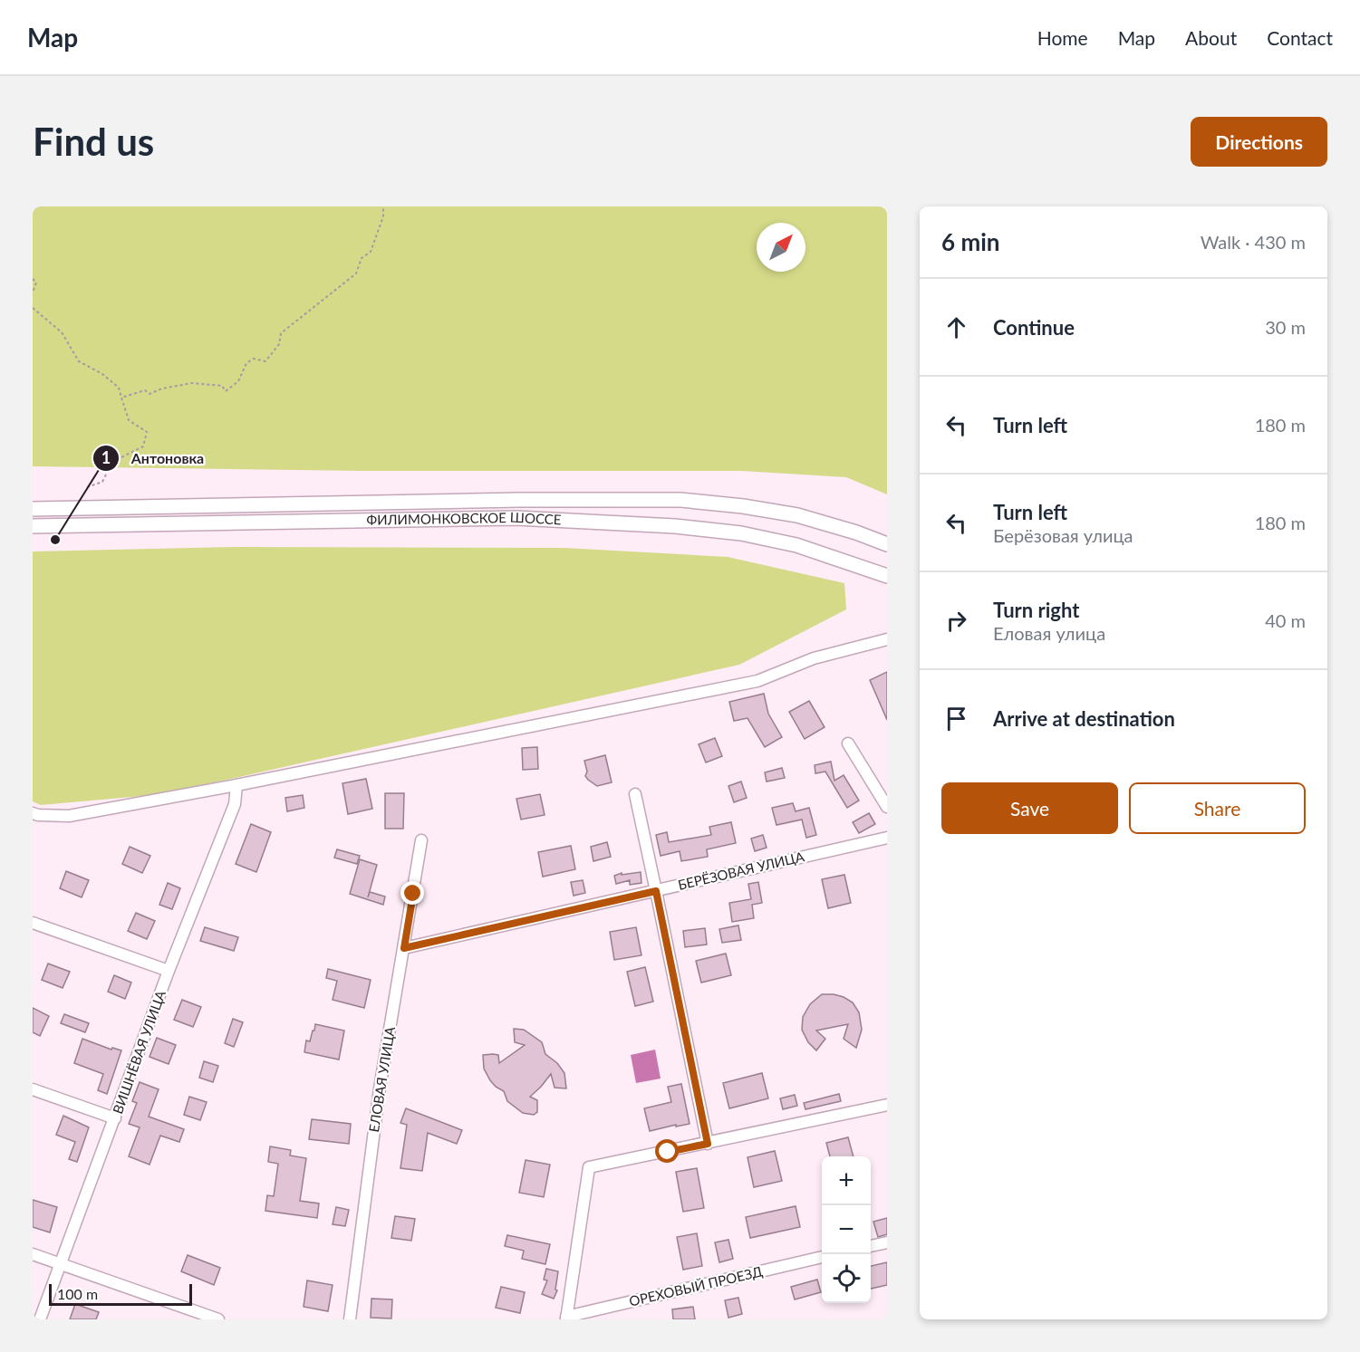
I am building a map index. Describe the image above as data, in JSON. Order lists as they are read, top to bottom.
{
  "streets": {
    "main road": ["ФИЛИМОНКОВСКОЕ ШОССЕ"],
    "street": [
      "БЕРЁЗОВАЯ УЛИЦА",
      "ВИШНЁВАЯ УЛИЦА",
      "ЕЛОВАЯ УЛИЦА",
      "ОРЕХОВЫЙ ПРОЕЗД"
    ]
  },
  "crossings": [
    ["БЕРЁЗОВАЯ УЛИЦА", "ЕЛОВАЯ УЛИЦА"]
  ],
  "places": ["Антоновка"],
  "scale_bar": "100 m",
  "north": "top right",
  "page": {
    "header": "Map",
    "nav": [
      "Home",
      "Map",
      "About",
      "Contact"
    ],
    "buttons": [
      "Directions",
      ["Save", "Share"]
    ],
    "title": "Find us",
    "heading": ["6 min", "Walk · 430 m"],
    "list": [
      ["Continue", "30 m"],
      ["Turn left", "180 m"],
      ["Turn left", "Берёзовая улица", "180 m"],
      ["Turn right", "Еловая улица", "40 m"],
      "Arrive at destination"
    ],
    "map_buttons": ["+", "−"],
    "scale": "100 m"
  }
}
